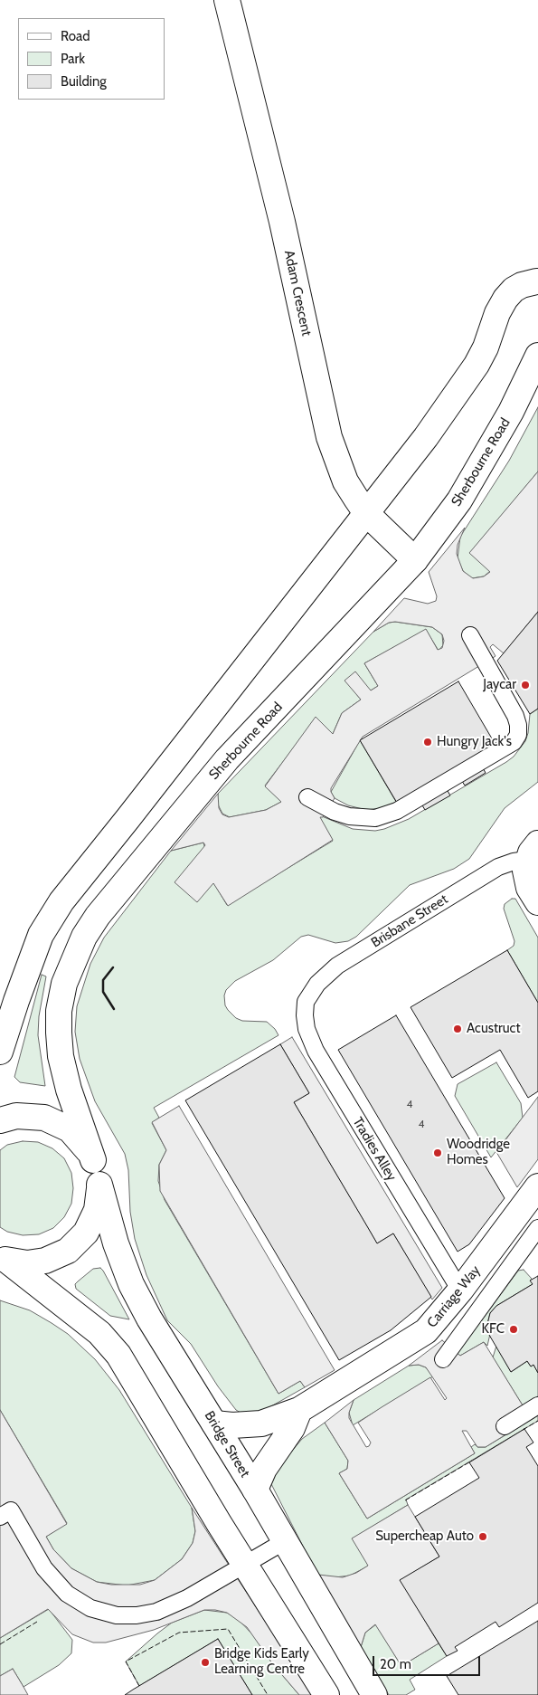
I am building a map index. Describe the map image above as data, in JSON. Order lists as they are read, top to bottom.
{
  "streets": {
    "main road": [
      "Adam Crescent",
      "Sherbourne Road",
      "Brisbane Street",
      "Carriage Way",
      "Bridge Street"
    ],
    "lane": ["Tradies Alley"]
  },
  "crossings": [
    ["Adam Crescent", "Sherbourne Road"],
    ["Sherbourne Road", "Bridge Street"],
    ["Brisbane Street", "Tradies Alley"],
    ["Tradies Alley", "Carriage Way"],
    ["Carriage Way", "Bridge Street"]
  ],
  "places": [
    "Jaycar",
    "Hungry Jack's",
    "Acustruct",
    "Woodridge Homes",
    "KFC",
    "Supercheap Auto",
    "Bridge Kids Early Learning Centre"
  ],
  "house_numbers": ["4", "4"],
  "legend": ["Road", "Park", "Building"],
  "scale_bar": "20 m"
}
